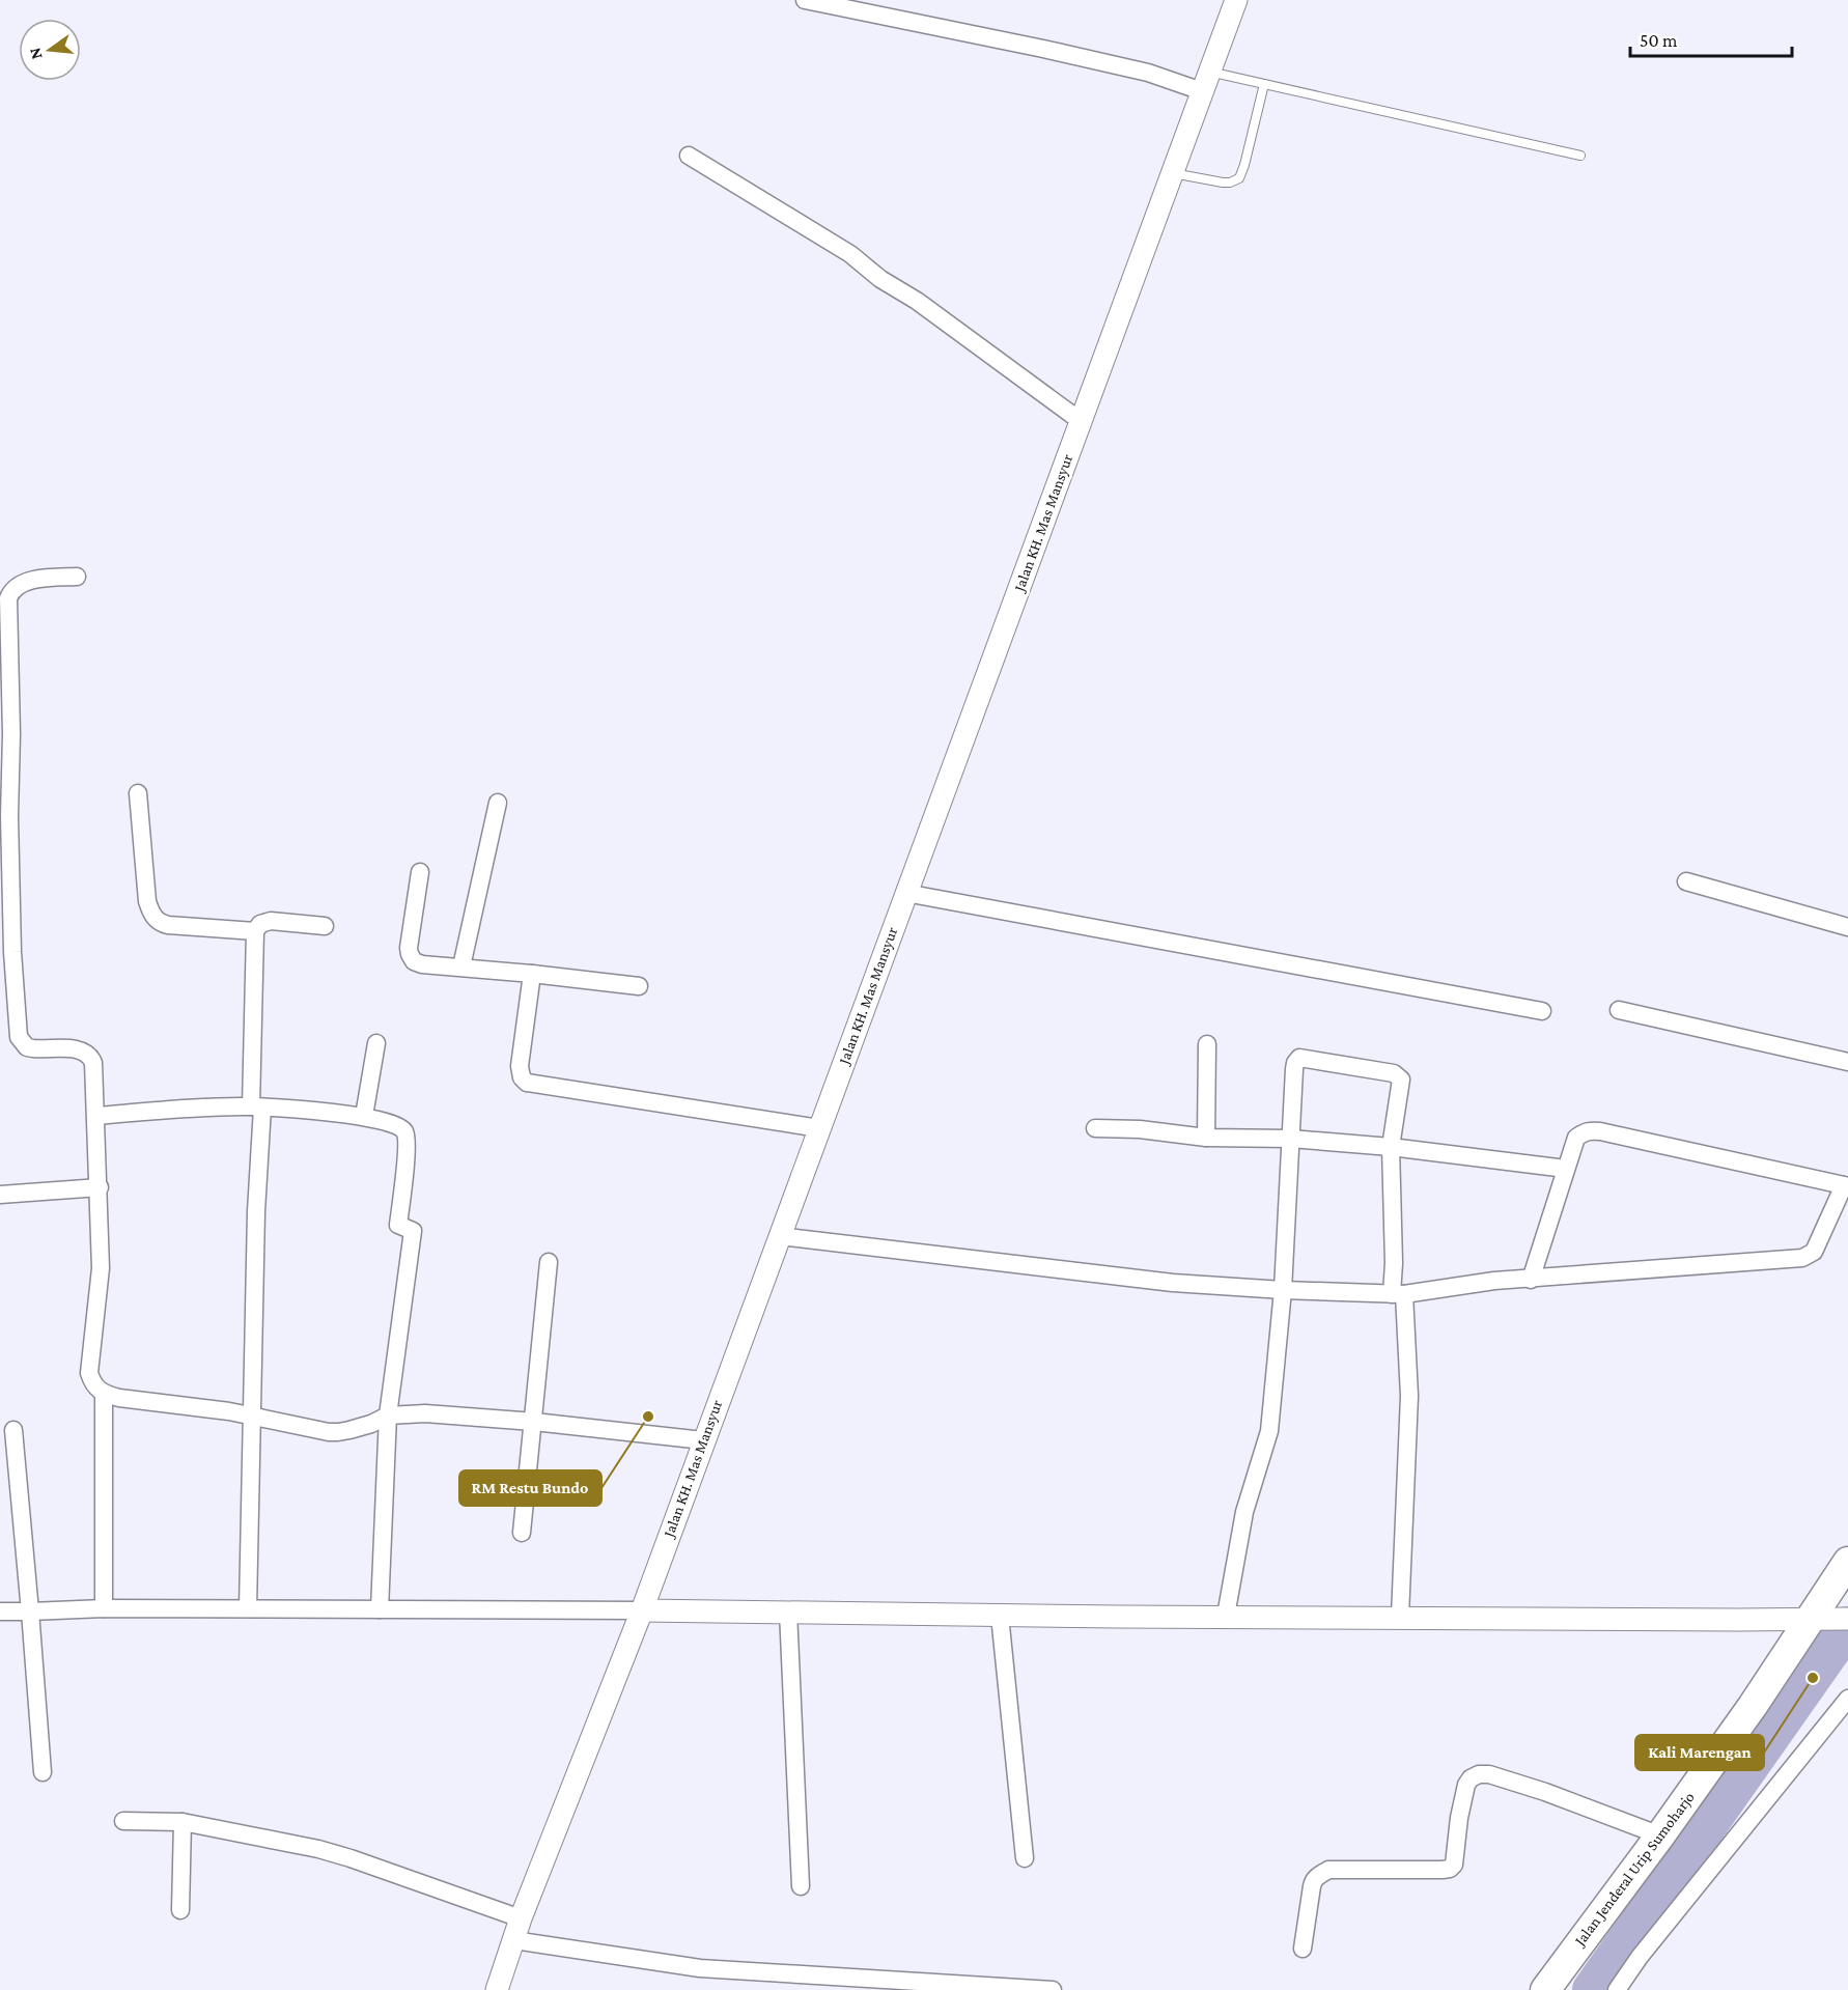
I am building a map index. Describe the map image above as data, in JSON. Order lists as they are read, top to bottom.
{
  "streets": {
    "highway": ["Jalan Jenderal Urip Sumoharjo"],
    "street": ["Jalan KH. Mas Mansyur"]
  },
  "places": ["RM Restu Bundo", "Kali Marengan"],
  "scale_bar": "50 m",
  "north": "left"
}
